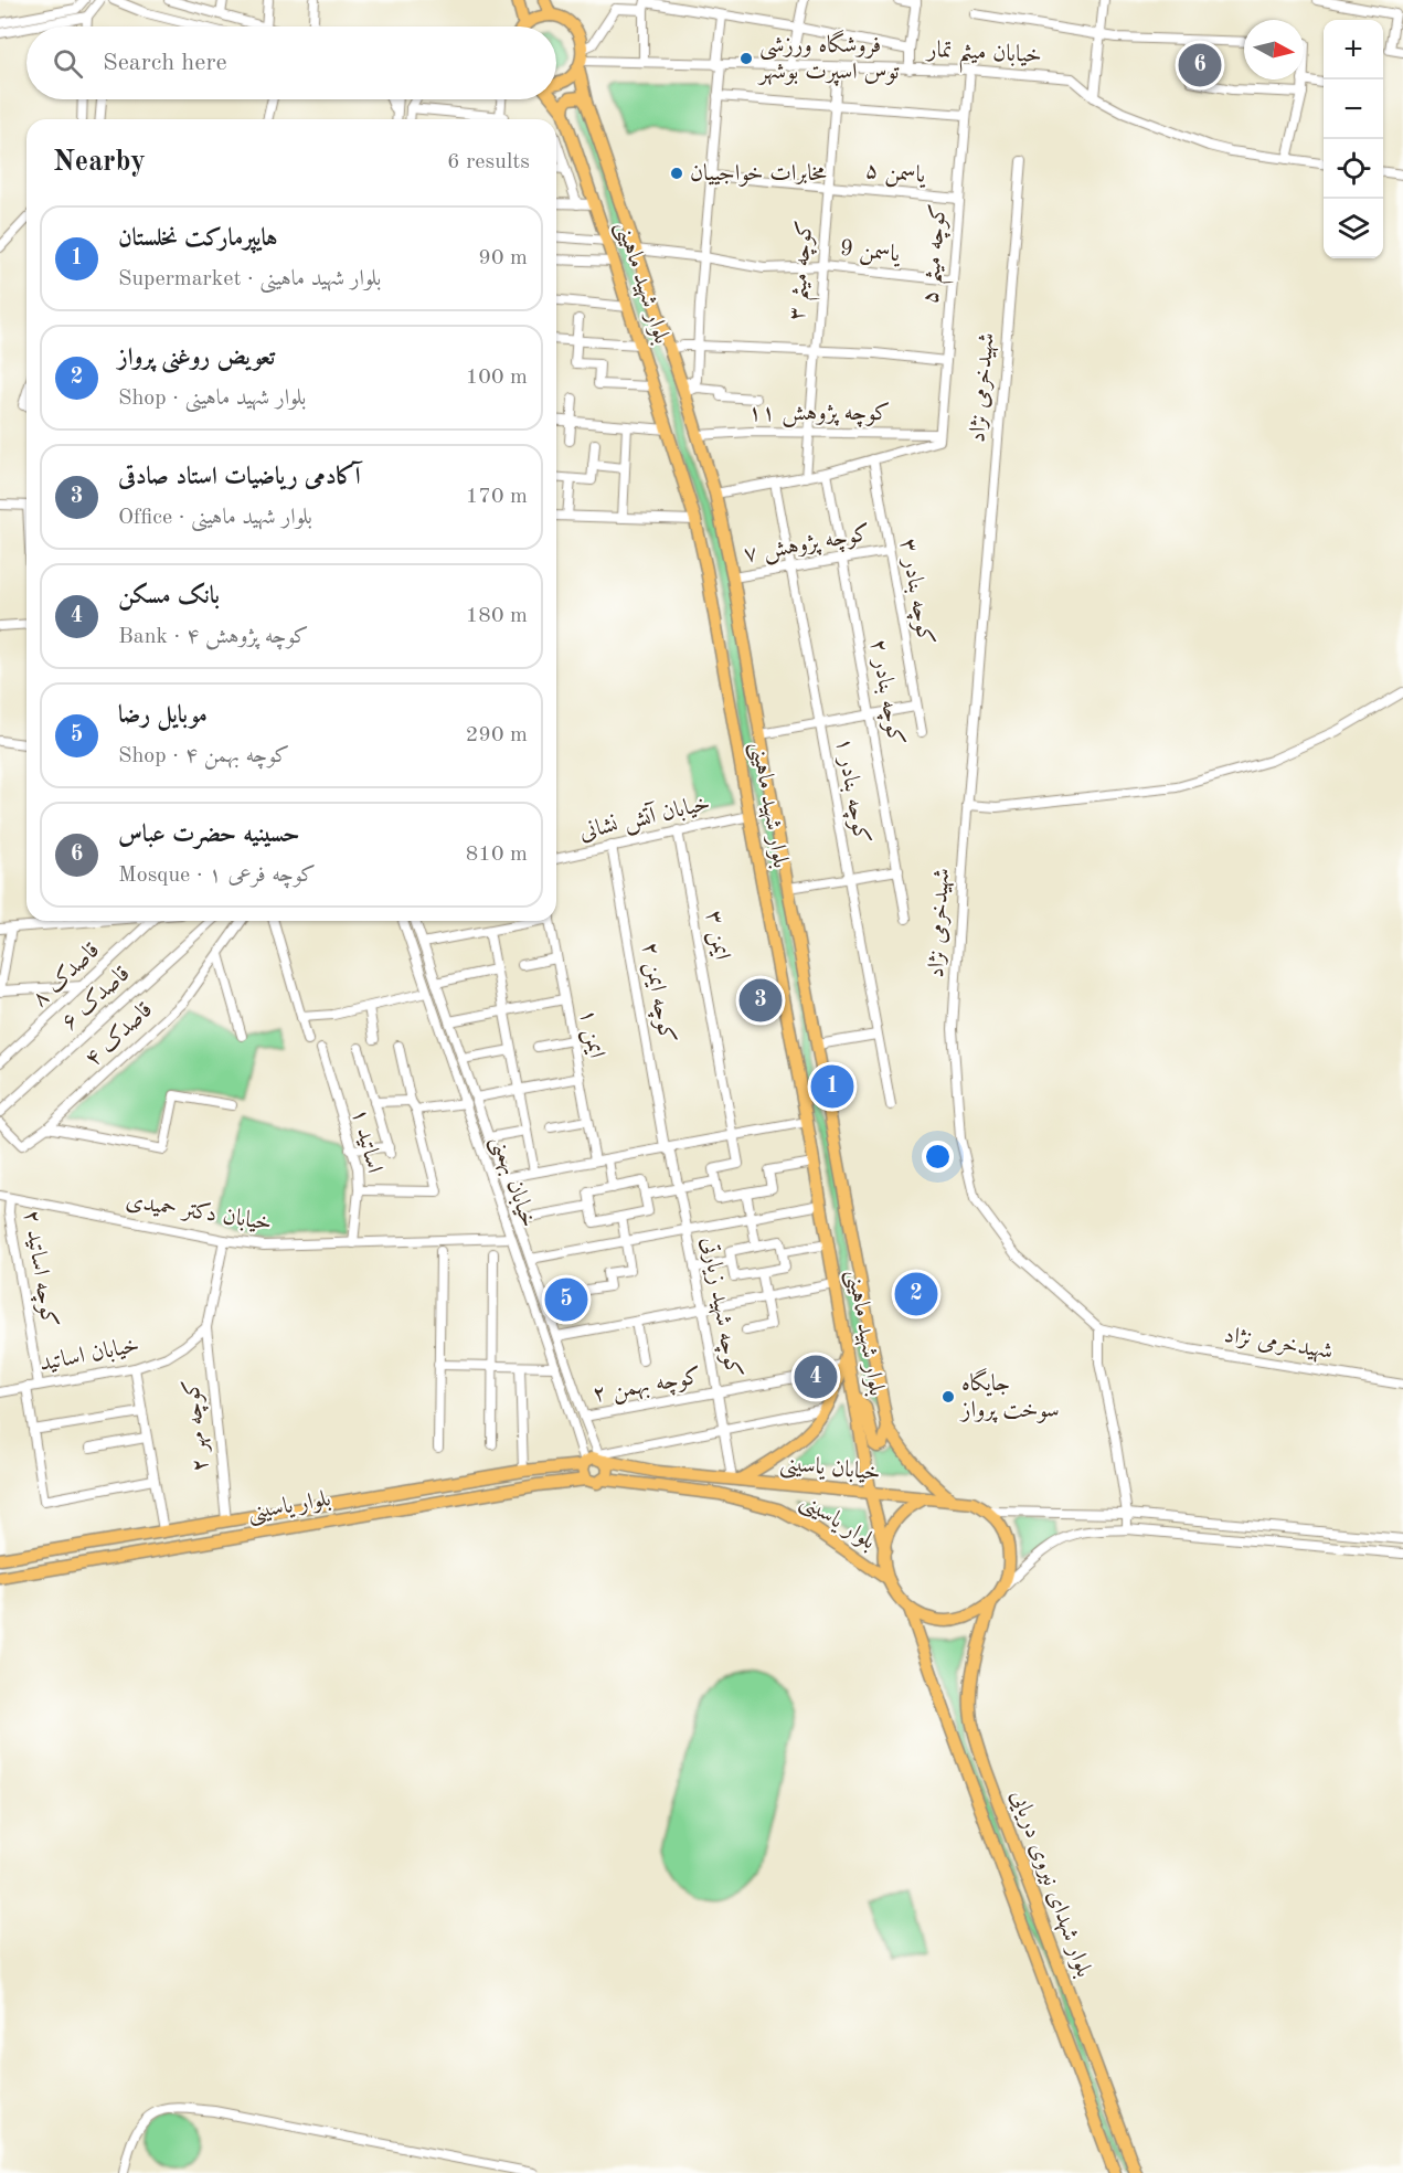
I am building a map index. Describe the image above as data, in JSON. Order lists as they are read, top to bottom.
{
  "streets": {
    "main road": [
      "بلوار شهید ماهینی",
      "خیابان یاسینی",
      "بلوار یاسینی",
      "بلوار شهدای نیروی دریایی"
    ],
    "street": [
      "خیابان میثم تمار",
      "یاسمن ۵",
      "یاسمن 9",
      "کوچه میثم ۵",
      "کوچه میثم ۳",
      "شهیدخرمی نژاد",
      "کوچه پژوهش ۱۱",
      "کوچه پژوهش ۷",
      "کوچه بنادر ۳",
      "کوچه بنادر ۲",
      "کوچه بنادر ۱",
      "خیابان آتش نشانی",
      "ایمن ۳",
      "قاصدک ۸",
      "کوچه ایمن ۲",
      "قاصدک ۶",
      "ایمن ۱",
      "قاصدک ۴",
      "اساتید ۱",
      "خیابان بهمنی",
      "خیابان دکتر حمیدی",
      "کوچه اساتید ۲",
      "کوچه شهید زیارتی",
      "خیابان اساتید",
      "کوچه بهمن ۲",
      "کوچه مهر ۲"
    ]
  },
  "crossings": [
    ["خیابان میثم تمار", "کوچه میثم ۵"],
    ["خیابان میثم تمار", "کوچه میثم ۳"],
    ["خیابان میثم تمار", "بلوار شهید ماهینی"],
    ["یاسمن ۵", "کوچه میثم ۵"],
    ["یاسمن ۵", "کوچه میثم ۳"],
    ["یاسمن 9", "کوچه میثم ۵"],
    ["یاسمن 9", "کوچه میثم ۳"],
    ["یاسمن 9", "بلوار شهید ماهینی"],
    ["کوچه میثم ۵", "کوچه پژوهش ۱۱"],
    ["کوچه میثم ۳", "کوچه پژوهش ۱۱"],
    ["بلوار شهید ماهینی", "کوچه پژوهش ۱۱"],
    ["بلوار شهید ماهینی", "کوچه پژوهش ۷"],
    ["بلوار شهید ماهینی", "خیابان آتش نشانی"],
    ["بلوار شهید ماهینی", "کوچه بهمن ۲"],
    ["بلوار شهید ماهینی", "خیابان یاسینی"],
    ["بلوار شهید ماهینی", "بلوار یاسینی"],
    ["بلوار شهید ماهینی", "بلوار شهدای نیروی دریایی"],
    ["کوچه پژوهش ۷", "کوچه بنادر ۳"],
    ["کوچه پژوهش ۷", "کوچه بنادر ۲"],
    ["کوچه پژوهش ۷", "کوچه بنادر ۱"],
    ["خیابان آتش نشانی", "ایمن ۳"],
    ["خیابان آتش نشانی", "کوچه ایمن ۲"],
    ["کوچه ایمن ۲", "کوچه شهید زیارتی"],
    ["اساتید ۱", "خیابان دکتر حمیدی"],
    ["خیابان بهمنی", "خیابان دکتر حمیدی"],
    ["خیابان بهمنی", "کوچه بهمن ۲"],
    ["خیابان بهمنی", "بلوار یاسینی"],
    ["خیابان دکتر حمیدی", "کوچه اساتید ۲"],
    ["کوچه اساتید ۲", "خیابان اساتید"],
    ["کوچه شهید زیارتی", "کوچه بهمن ۲"],
    ["کوچه شهید زیارتی", "خیابان یاسینی"],
    ["خیابان اساتید", "کوچه مهر ۲"],
    ["کوچه مهر ۲", "بلوار یاسینی"],
    ["خیابان یاسینی", "بلوار یاسینی"],
    ["خیابان یاسینی", "بلوار شهدای نیروی دریایی"],
    ["بلوار یاسینی", "بلوار شهدای نیروی دریایی"]
  ],
  "places": ["فروشگاه ورزشی توس اسپرت بوشهر", "مخابرات خواجییان", "جایگاه سوخت پرواز"],
  "north": "right",
  "page": {
    "map_buttons": ["+", "−"],
    "search": "Search here",
    "pins": [
      "6",
      "3",
      "1",
      "2",
      "5",
      "4"
    ],
    "heading": ["Nearby", "6 results"],
    "list": [
      {
        "mark": "1",
        "name": "هایپرمارکت نخلستان",
        "note": "Supermarket · بلوار شهید ماهینی",
        "value": "90 m"
      },
      {
        "mark": "2",
        "name": "تعویض روغنی پرواز",
        "note": "Shop · بلوار شهید ماهینی",
        "value": "100 m"
      },
      {
        "mark": "3",
        "name": "آکادمی ریاضیات استاد صادقی",
        "note": "Office · بلوار شهید ماهینی",
        "value": "170 m"
      },
      {
        "mark": "4",
        "name": "بانک مسکن",
        "note": "Bank · کوچه پژوهش ۴",
        "value": "180 m"
      },
      {
        "mark": "5",
        "name": "موبایل رضا",
        "note": "Shop · کوچه بهمن ۴",
        "value": "290 m"
      },
      {
        "mark": "6",
        "name": "حسینیه حضرت عباس",
        "note": "Mosque · کوچه فرعی ۱",
        "value": "810 m"
      }
    ]
  }
}
